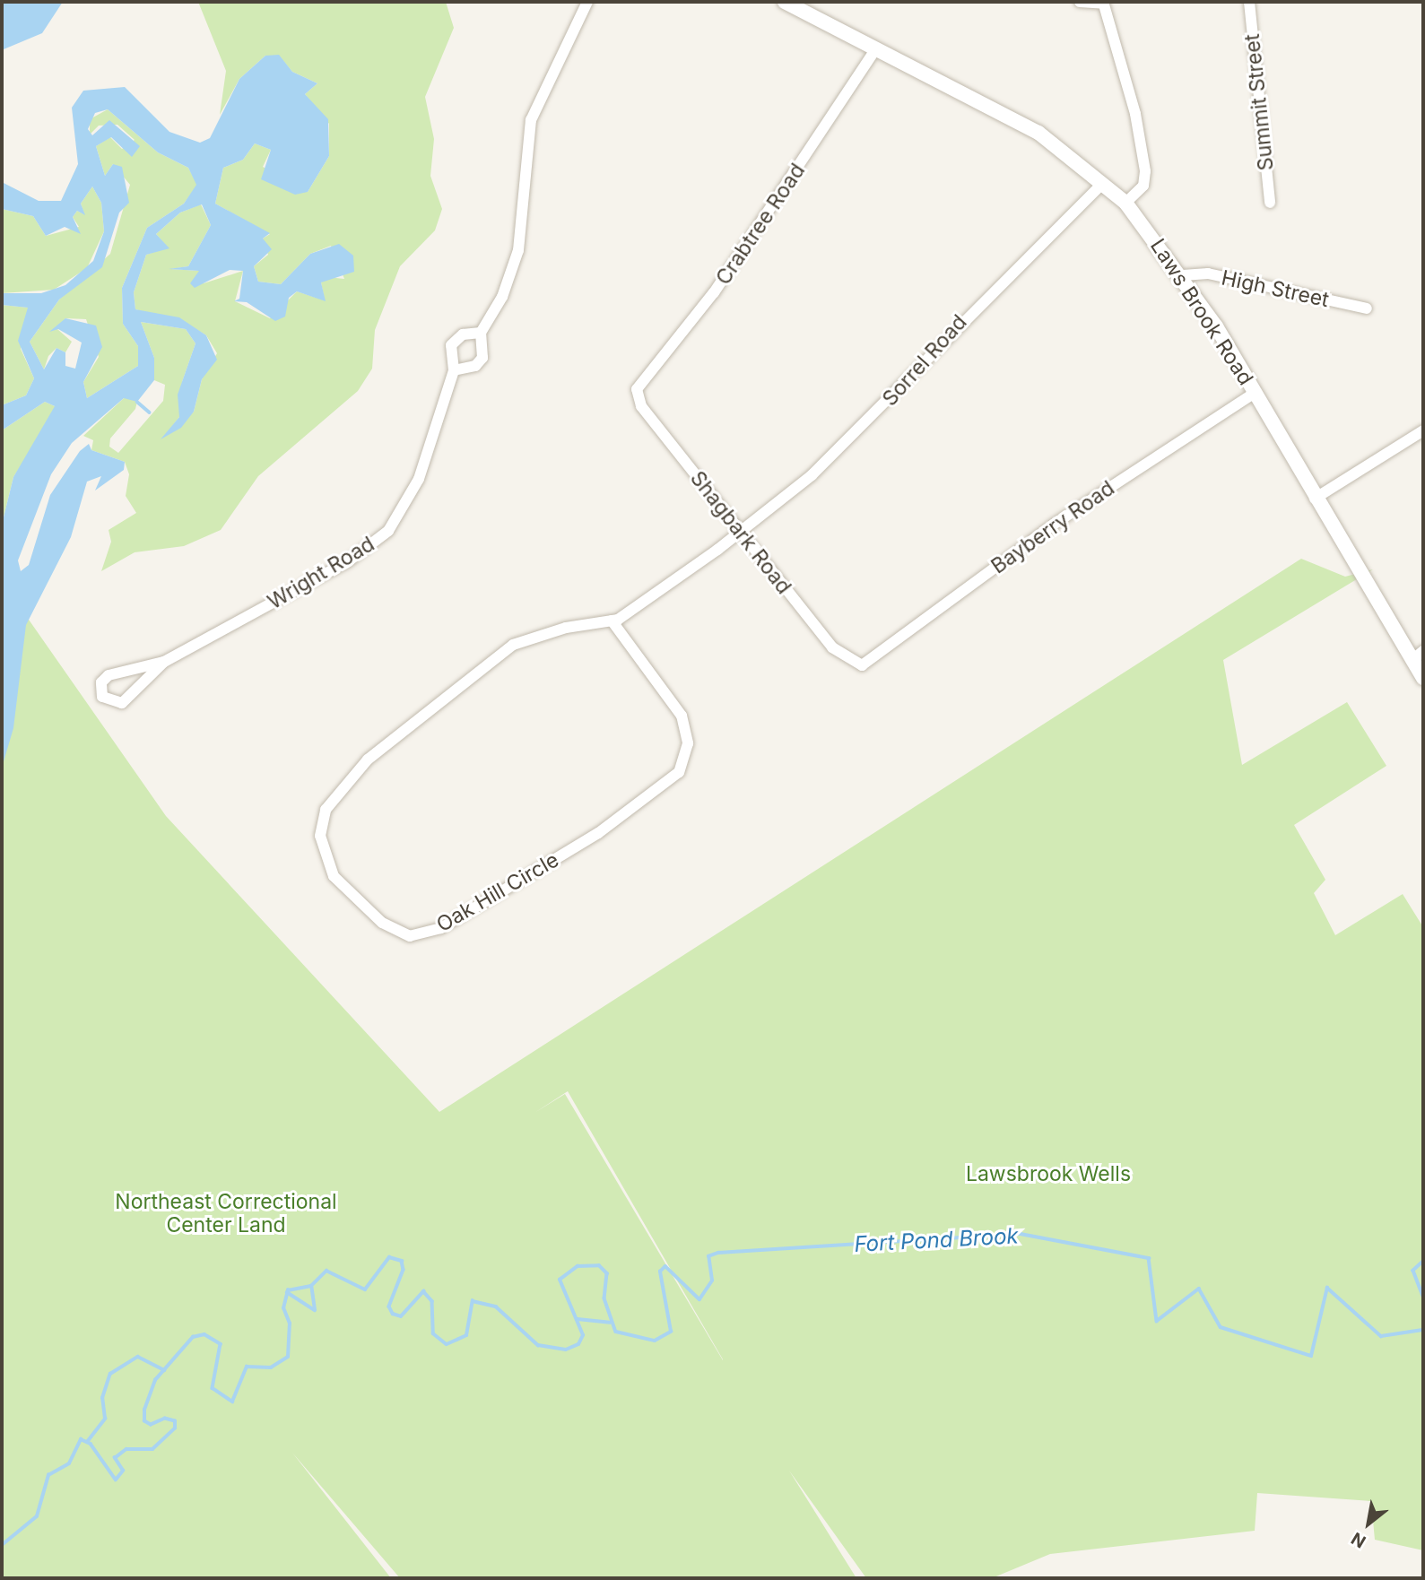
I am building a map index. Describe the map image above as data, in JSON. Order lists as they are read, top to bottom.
{
  "streets": {
    "street": [
      "Summit Street",
      "Crabtree Road",
      "High Street",
      "Laws Brook Road",
      "Sorrel Road",
      "Bayberry Road",
      "Shagbark Road",
      "Wright Road",
      "Oak Hill Circle"
    ]
  },
  "crossings": [
    ["Crabtree Road", "Laws Brook Road"],
    ["Crabtree Road", "Shagbark Road"],
    ["High Street", "Laws Brook Road"],
    ["Laws Brook Road", "Sorrel Road"],
    ["Laws Brook Road", "Bayberry Road"],
    ["Sorrel Road", "Shagbark Road"],
    ["Sorrel Road", "Oak Hill Circle"],
    ["Bayberry Road", "Shagbark Road"],
    ["Shagbark Road", "Oak Hill Circle"]
  ],
  "water": ["Fort Pond Brook"],
  "parks": ["Lawsbrook Wells", "Northeast Correctional Center Land"],
  "north": "bottom left"
}
